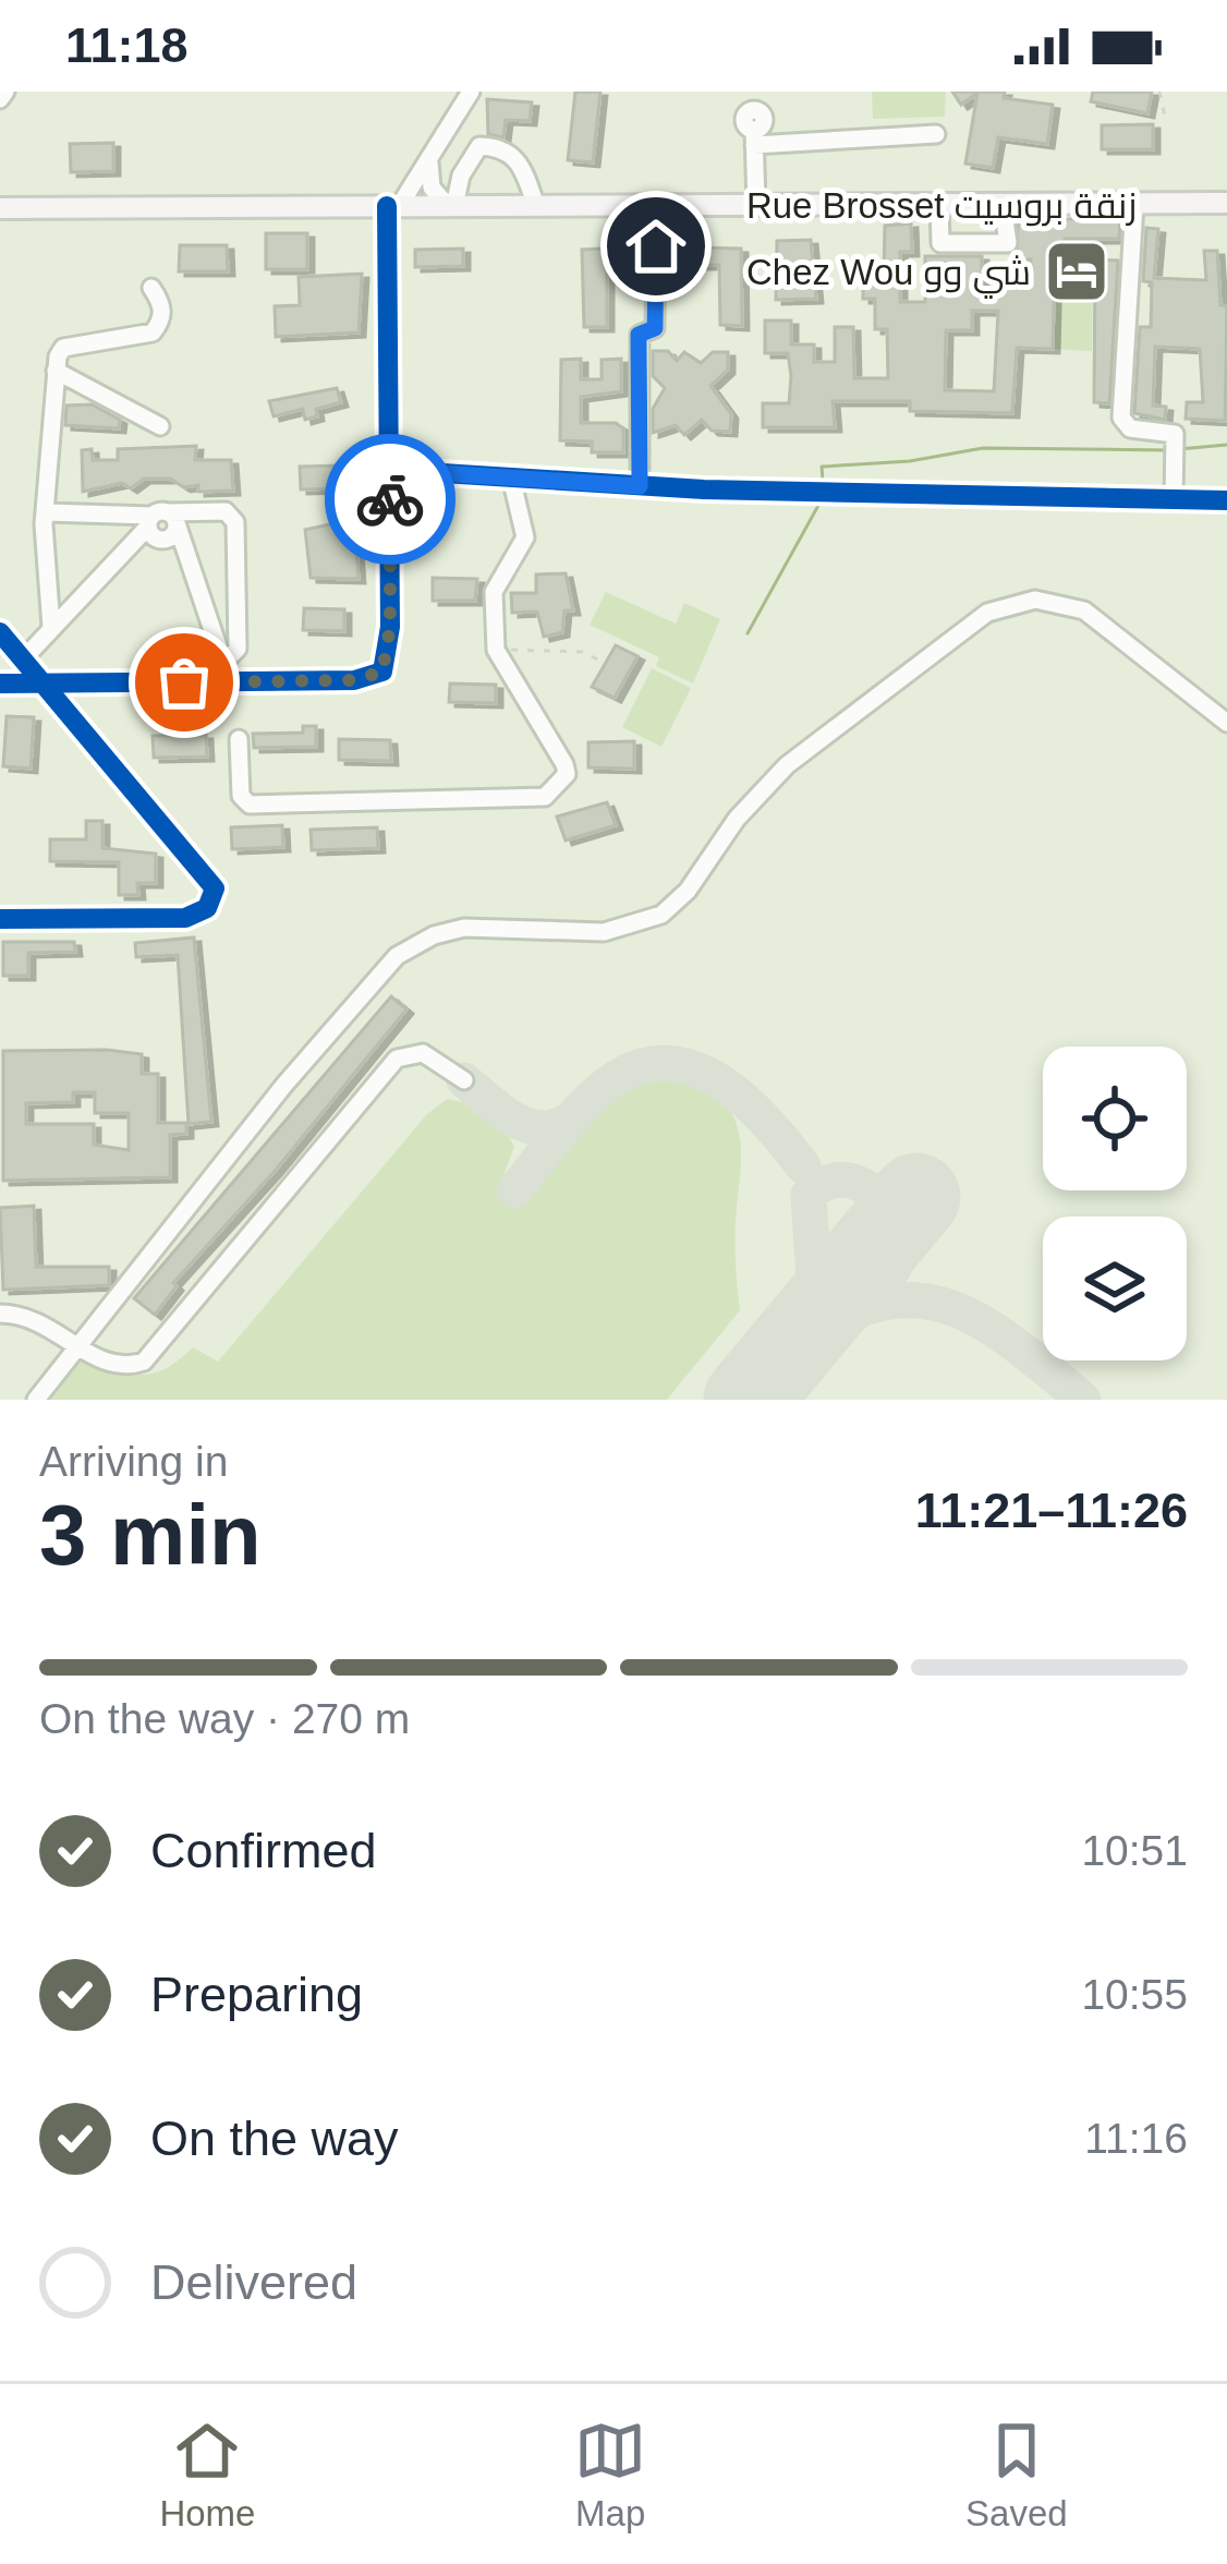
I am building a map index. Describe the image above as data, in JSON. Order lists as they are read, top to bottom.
{
  "streets": {
    "main road": ["Rue Brosset زنقة بروسيت"]
  },
  "places": {
    "hotel": ["Chez Wou شي وو"]
  },
  "page": {
    "status": "11:18",
    "heading": ["3 min", "Arriving in", "11:21–11:26"],
    "bar": "On the way · 270 m",
    "list": [
      ["Confirmed", "10:51"],
      ["Preparing", "10:55"],
      ["On the way", "11:16"],
      "Delivered"
    ],
    "tabs": ["Home", "Map", "Saved"]
  }
}
